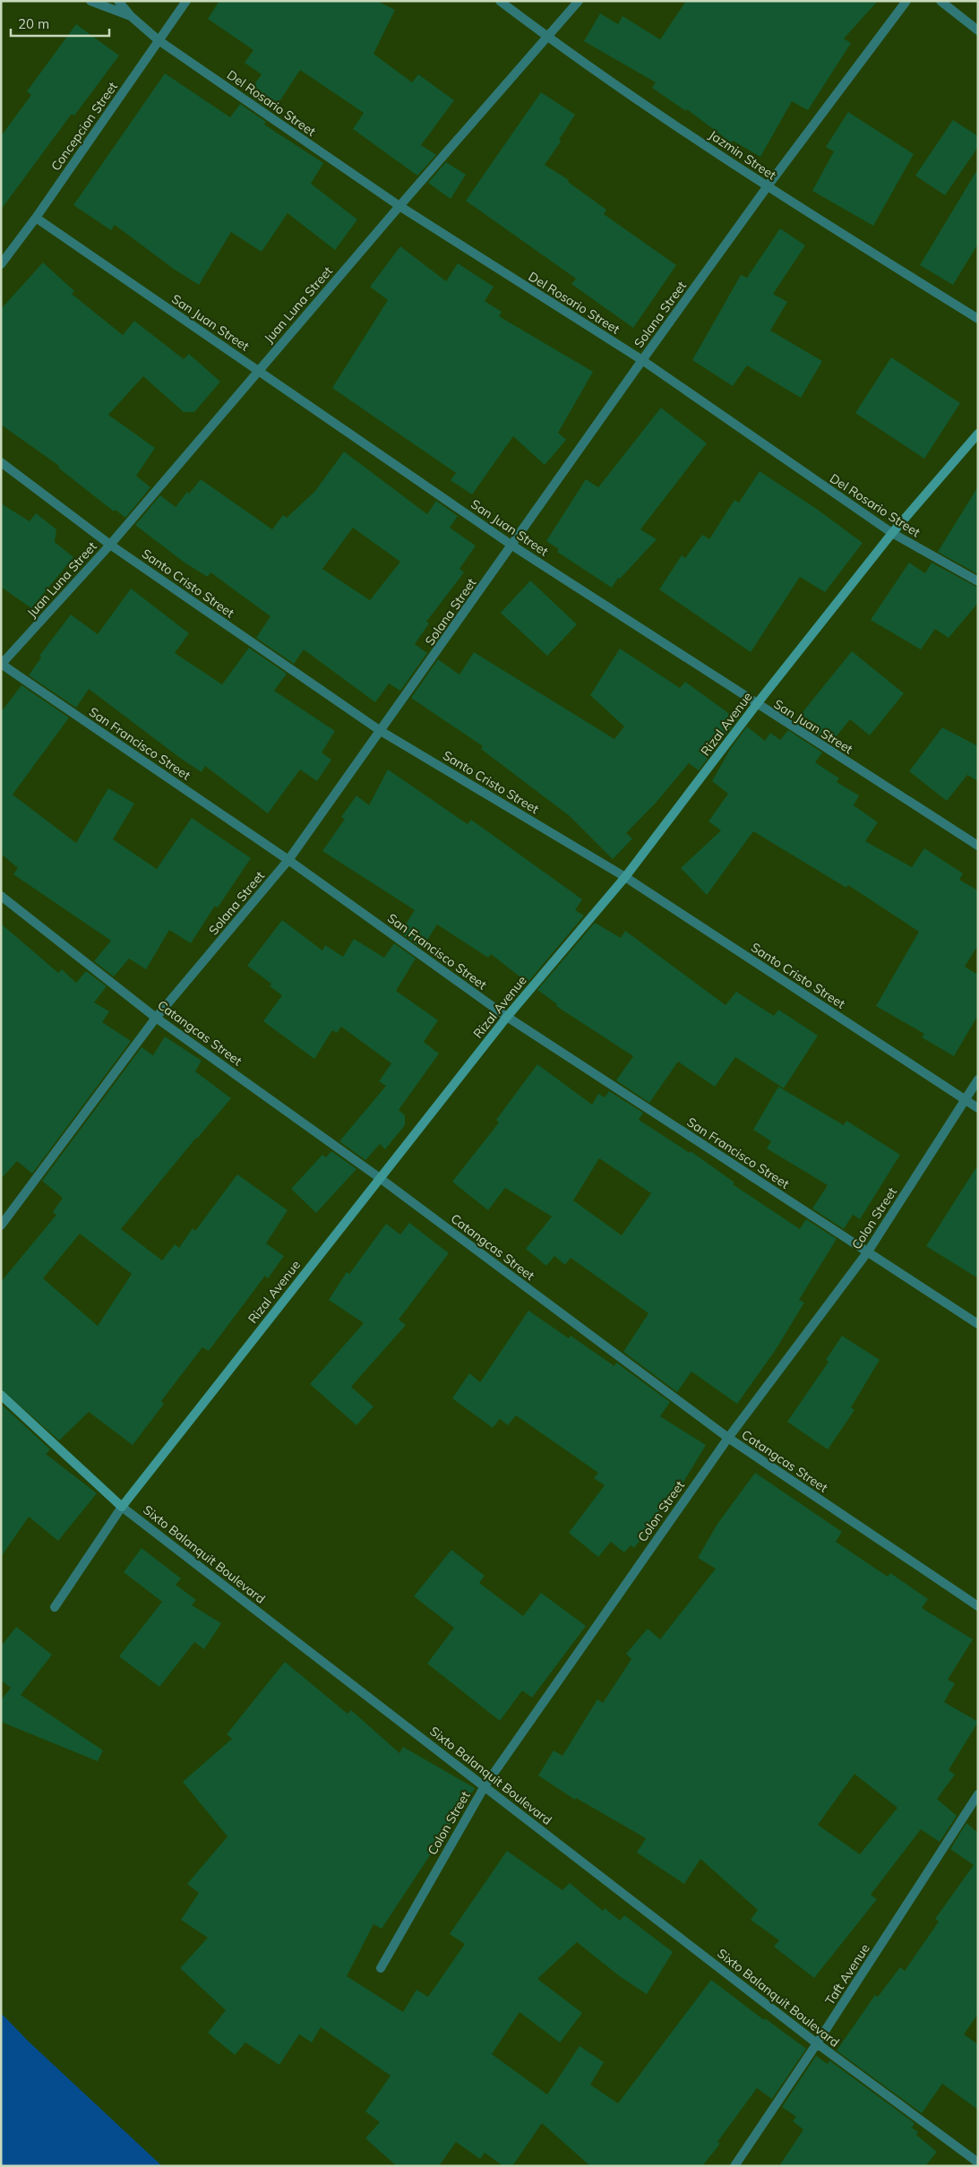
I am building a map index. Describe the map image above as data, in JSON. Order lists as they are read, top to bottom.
{
  "streets": {
    "street": [
      "Del Rosario Street",
      "Concepcion Street",
      "Jazmin Street",
      "Juan Luna Street",
      "Solana Street",
      "San Juan Street",
      "Santo Cristo Street",
      "Rizal Avenue",
      "San Francisco Street",
      "Catangcas Street",
      "Colon Street",
      "Sixto Balanquit Boulevard",
      "Taft Avenue"
    ]
  },
  "crossings": [
    ["Del Rosario Street", "Concepcion Street"],
    ["Del Rosario Street", "Juan Luna Street"],
    ["Del Rosario Street", "Solana Street"],
    ["Del Rosario Street", "Rizal Avenue"],
    ["Concepcion Street", "San Juan Street"],
    ["Jazmin Street", "Juan Luna Street"],
    ["Jazmin Street", "Solana Street"],
    ["Juan Luna Street", "San Juan Street"],
    ["Juan Luna Street", "Santo Cristo Street"],
    ["Juan Luna Street", "San Francisco Street"],
    ["Solana Street", "San Juan Street"],
    ["Solana Street", "Santo Cristo Street"],
    ["Solana Street", "San Francisco Street"],
    ["Solana Street", "Catangcas Street"],
    ["San Juan Street", "Rizal Avenue"],
    ["Santo Cristo Street", "Rizal Avenue"],
    ["Santo Cristo Street", "Colon Street"],
    ["Rizal Avenue", "San Francisco Street"],
    ["Rizal Avenue", "Catangcas Street"],
    ["Rizal Avenue", "Sixto Balanquit Boulevard"],
    ["San Francisco Street", "Colon Street"],
    ["Catangcas Street", "Colon Street"],
    ["Colon Street", "Sixto Balanquit Boulevard"],
    ["Sixto Balanquit Boulevard", "Taft Avenue"]
  ],
  "scale_bar": "20 m"
}
